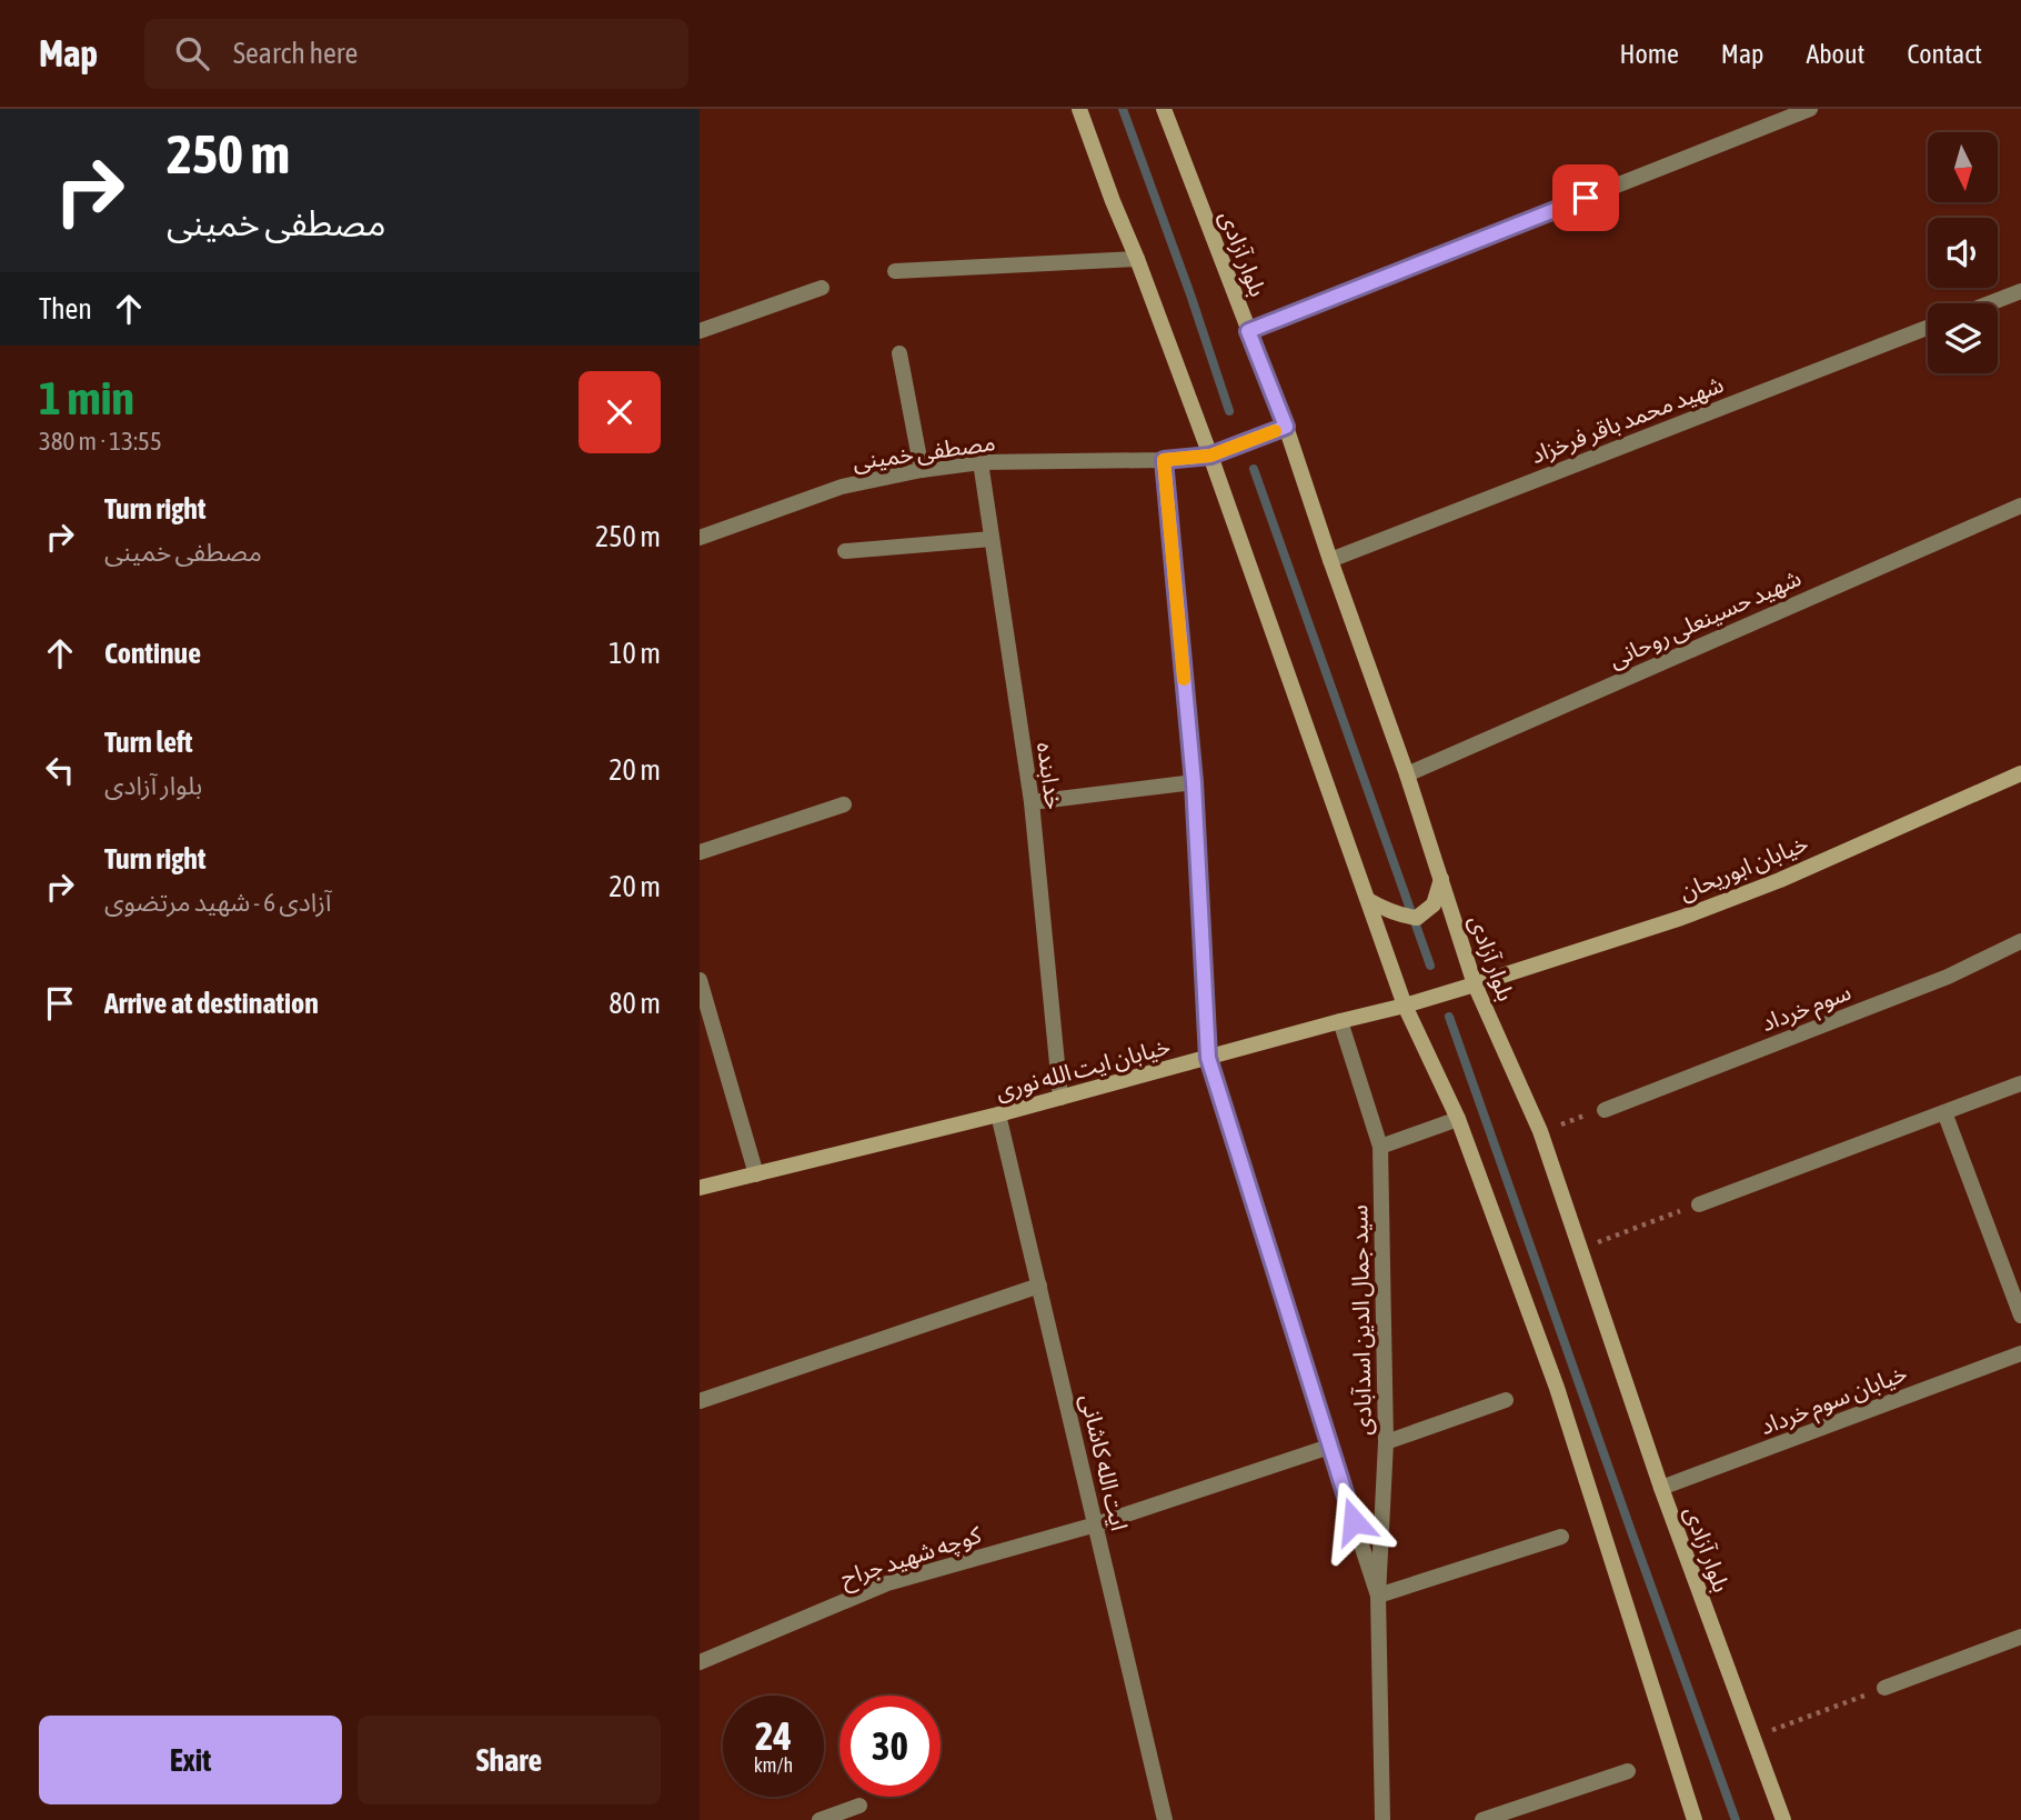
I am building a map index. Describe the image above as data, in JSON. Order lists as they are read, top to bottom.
{
  "streets": {
    "main road": ["بلوار آزادی", "خیابان ابوریحان", "خیابان ایت الله نوری"],
    "street": [
      "شهید محمد باقر فرخزاد",
      "مصطفی خمینی",
      "شهید حسینعلی روحانی",
      "خدابنده",
      "سوم خرداد",
      "سید جمال الدین اسدآبادی",
      "خیابان سوم خرداد",
      "ایت الله کاشانی",
      "کوچه شهید جراح"
    ]
  },
  "crossings": [
    ["بلوار آزادی", "شهید محمد باقر فرخزاد"],
    ["بلوار آزادی", "مصطفی خمینی"],
    ["بلوار آزادی", "شهید حسینعلی روحانی"],
    ["بلوار آزادی", "خیابان ابوریحان"],
    ["بلوار آزادی", "خیابان ایت الله نوری"],
    ["بلوار آزادی", "خیابان سوم خرداد"],
    ["مصطفی خمینی", "خدابنده"],
    ["خدابنده", "خیابان ایت الله نوری"],
    ["خیابان ابوریحان", "خیابان ایت الله نوری"],
    ["خیابان ایت الله نوری", "سید جمال الدین اسدآبادی"],
    ["خیابان ایت الله نوری", "ایت الله کاشانی"],
    ["ایت الله کاشانی", "کوچه شهید جراح"]
  ],
  "north": "bottom",
  "page": {
    "header": "Map",
    "search": "Search here",
    "nav": [
      "Home",
      "Map",
      "About",
      "Contact"
    ],
    "turn": ["250 m", "مصطفی خمینی"],
    "then": "Then",
    "heading": ["1 min", "380 m · 13:55"],
    "list": [
      {
        "name": "Turn right",
        "note": "مصطفی خمینی",
        "value": "250 m"
      },
      {
        "name": "Continue",
        "value": "10 m"
      },
      {
        "name": "Turn left",
        "note": "بلوار آزادی",
        "value": "20 m"
      },
      {
        "name": "Turn right",
        "note": "آزادی 6 - شهید مرتضوی",
        "value": "20 m"
      },
      {
        "name": "Arrive at destination",
        "value": "80 m"
      }
    ],
    "speed": "24 km/h",
    "limit": "30",
    "buttons": ["Exit", "Share"]
  }
}
